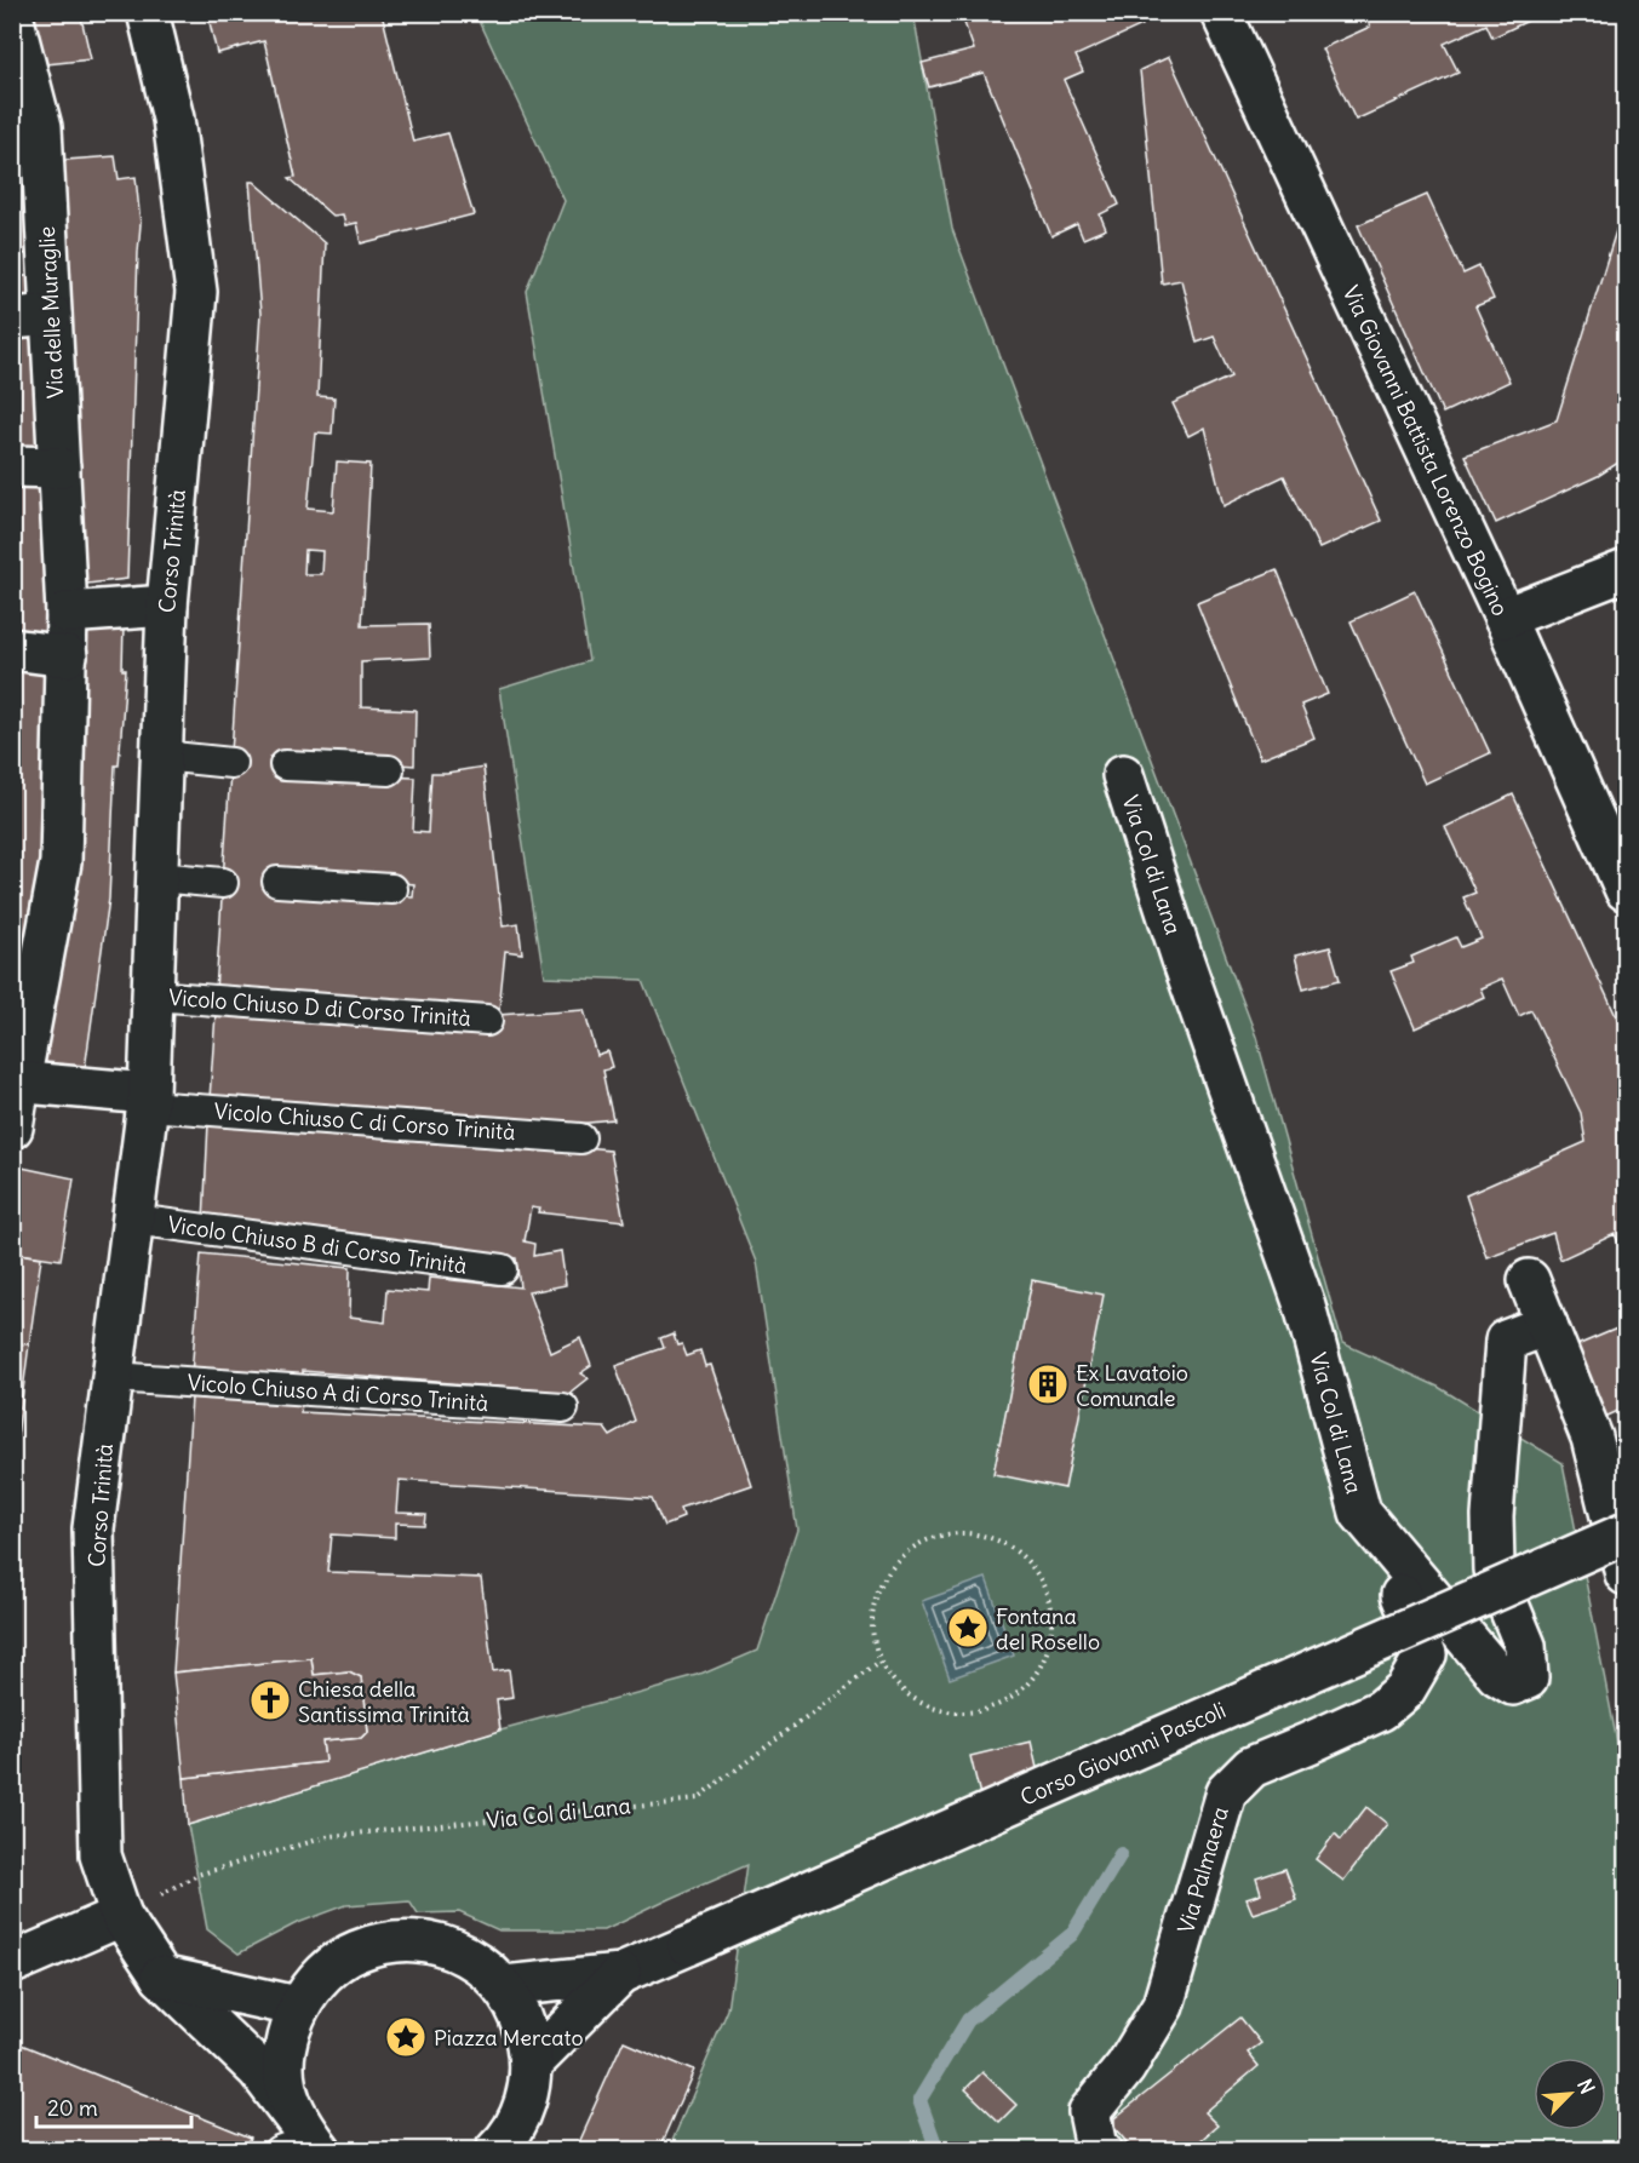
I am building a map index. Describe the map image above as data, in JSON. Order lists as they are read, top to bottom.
{
  "streets": {
    "street": [
      "Via delle Muraglie",
      "Via Giovanni Battista Lorenzo Bogino",
      "Corso Trinità",
      "Via Col di Lana",
      "Corso Giovanni Pascoli",
      "Via Palmaera"
    ],
    "lane": [
      "Vicolo Chiuso D di Corso Trinità",
      "Vicolo Chiuso C di Corso Trinità",
      "Vicolo Chiuso B di Corso Trinità",
      "Vicolo Chiuso A di Corso Trinità"
    ]
  },
  "crossings": [
    ["Corso Trinità", "Vicolo Chiuso D di Corso Trinità"],
    ["Corso Trinità", "Vicolo Chiuso C di Corso Trinità"],
    ["Corso Trinità", "Vicolo Chiuso B di Corso Trinità"],
    ["Corso Trinità", "Vicolo Chiuso A di Corso Trinità"],
    ["Via Col di Lana", "Via Palmaera"]
  ],
  "places": {
    "building": ["Ex Lavatoio Comunale"],
    "place": ["Fontana del Rosello", "Piazza Mercato"],
    "church": ["Chiesa della Santissima Trinità"]
  },
  "scale_bar": "20 m",
  "north": "top right"
}
